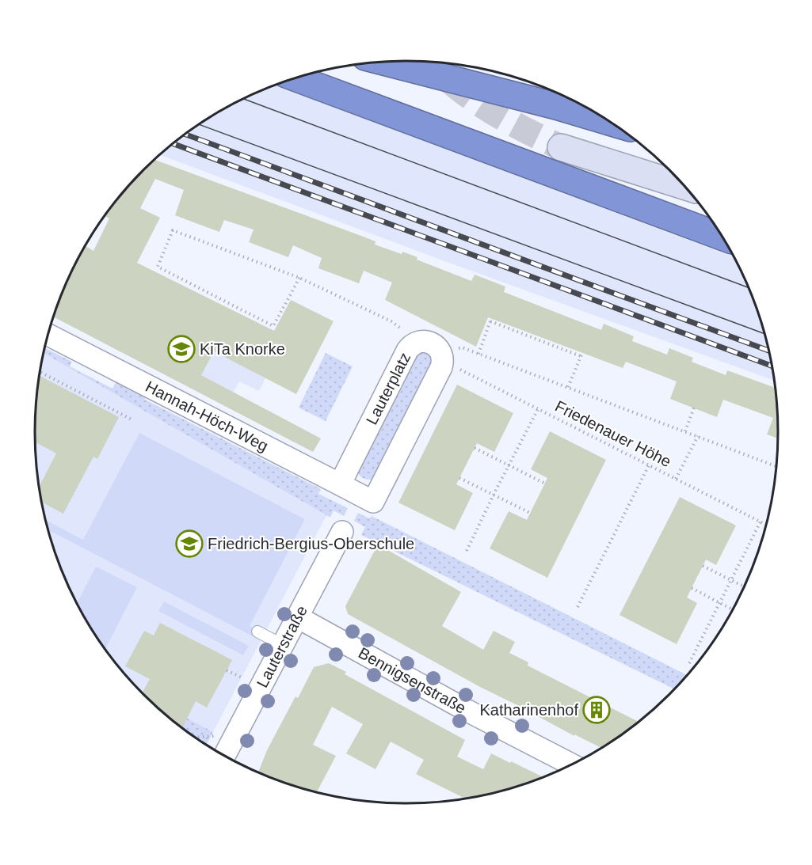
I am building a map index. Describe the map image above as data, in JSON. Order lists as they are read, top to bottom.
{
  "streets": {
    "street": [
      "Lauterplatz",
      "Hannah-Höch-Weg",
      "Lauterstraße",
      "Bennigsenstraße"
    ],
    "path": ["Friedenauer Höhe"]
  },
  "crossings": [
    ["Lauterplatz", "Hannah-Höch-Weg"],
    ["Lauterplatz", "Friedenauer Höhe"],
    ["Hannah-Höch-Weg", "Friedenauer Höhe"],
    ["Lauterstraße", "Bennigsenstraße"]
  ],
  "places": {
    "school or university": ["KiTa Knorke", "Friedrich-Bergius-Oberschule"],
    "building": ["Katharinenhof"]
  }
}
